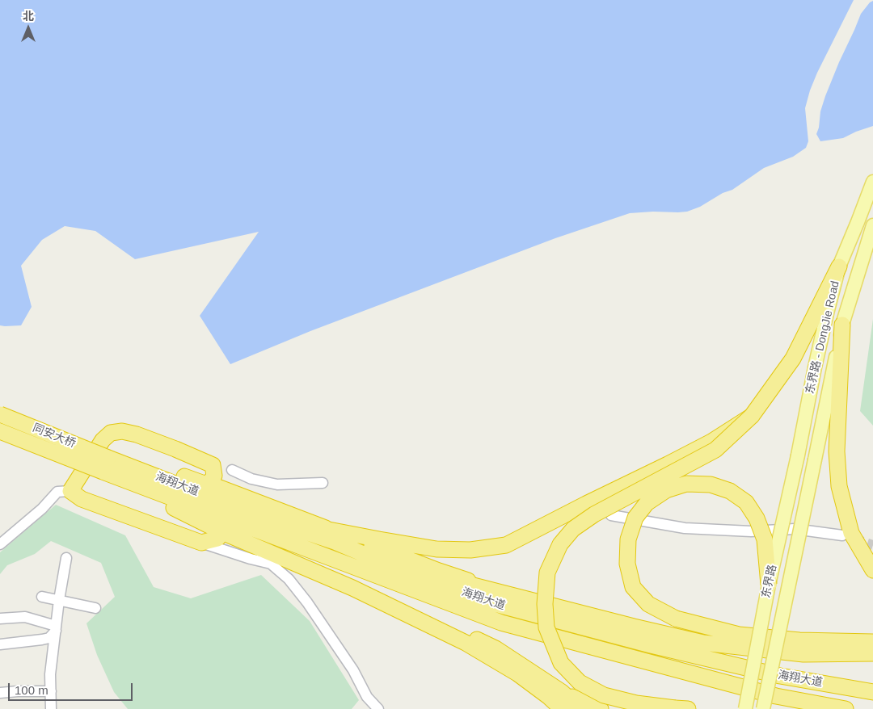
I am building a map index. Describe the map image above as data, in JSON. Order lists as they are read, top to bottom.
{
  "streets": {
    "highway": ["同安大桥", "海翔大道"],
    "main road": ["东界路 - DongJie Road", "东界路"]
  },
  "crossings": [
    ["东界路 - DongJie Road", "东界路"],
    ["同安大桥", "海翔大道"]
  ],
  "scale_bar": "100 m",
  "north": "top"
}
